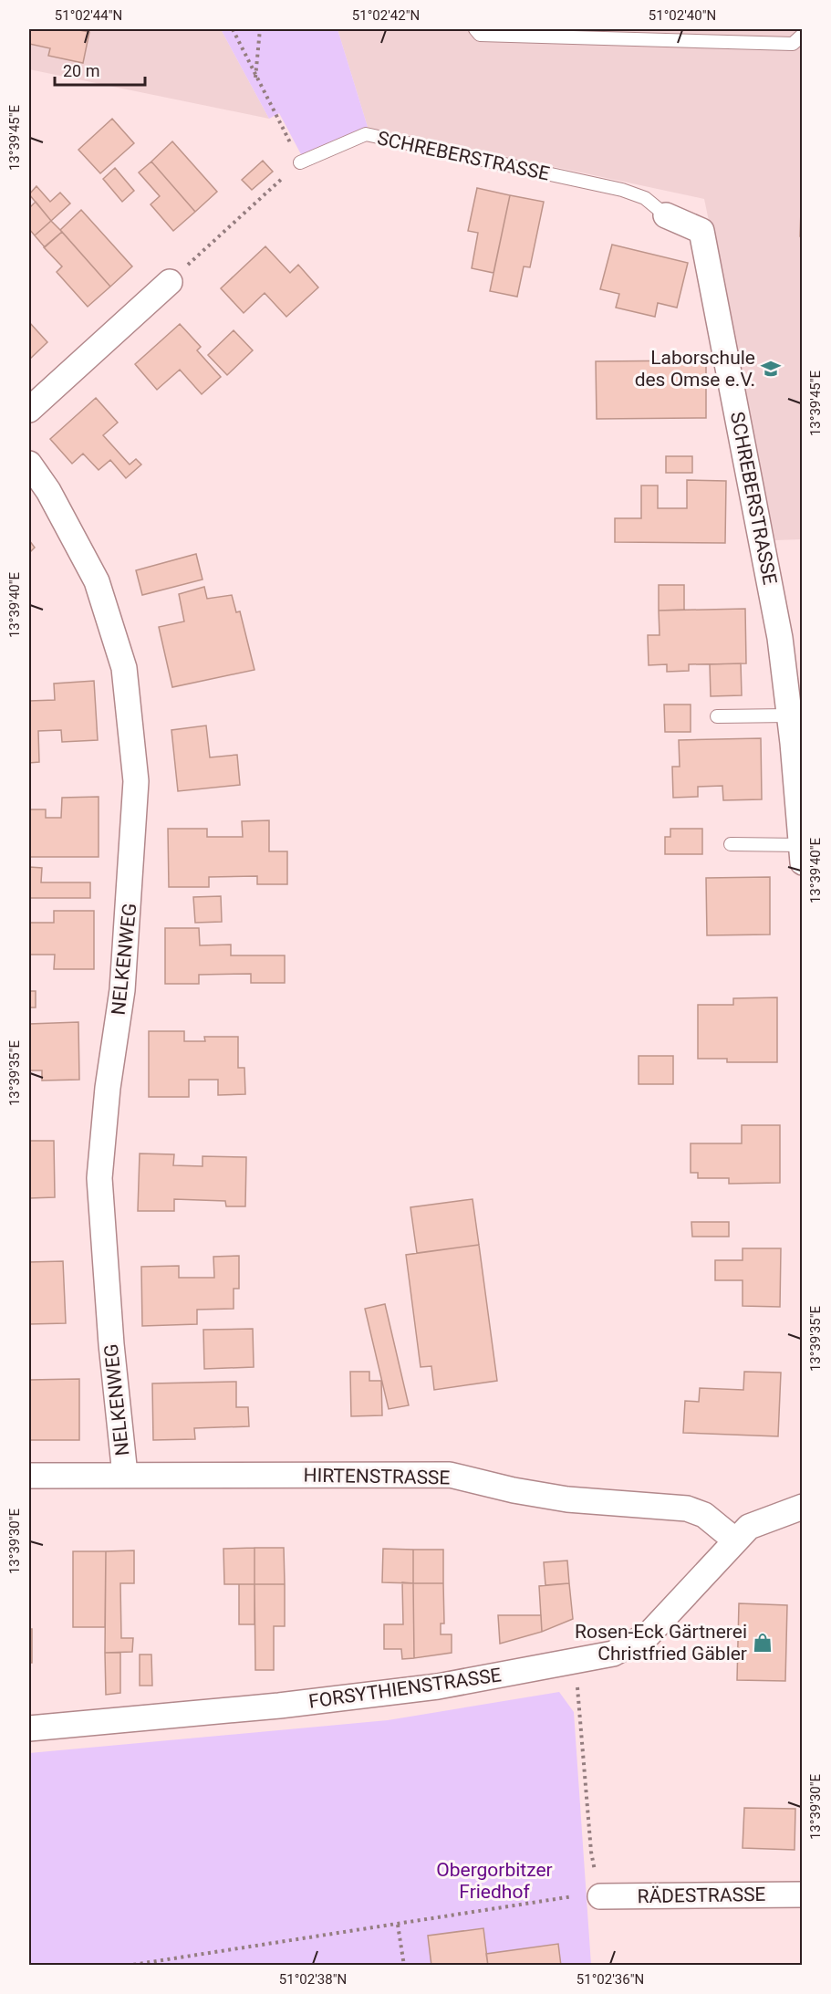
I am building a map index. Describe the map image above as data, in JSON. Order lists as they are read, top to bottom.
{
  "streets": {
    "street": [
      "SCHREBERSTRASSE",
      "NELKENWEG",
      "HIRTENSTRASSE",
      "FORSYTHIENSTRASSE",
      "RÄDESTRASSE"
    ]
  },
  "crossings": [
    ["NELKENWEG", "HIRTENSTRASSE"],
    ["HIRTENSTRASSE", "FORSYTHIENSTRASSE"]
  ],
  "parks": ["Obergorbitzer Friedhof"],
  "places": {
    "school or university": ["Laborschule des Omse e.V."],
    "shop": ["Rosen-Eck Gärtnerei Christfried Gäbler"]
  },
  "scale_bar": "20 m",
  "coordinates": [
    "51°02'44\"N",
    "51°02'42\"N",
    "51°02'40\"N",
    "13°39'45\"E",
    "13°39'40\"E",
    "13°39'35\"E",
    "13°39'30\"E",
    "51°02'38\"N",
    "51°02'36\"N"
  ]
}
